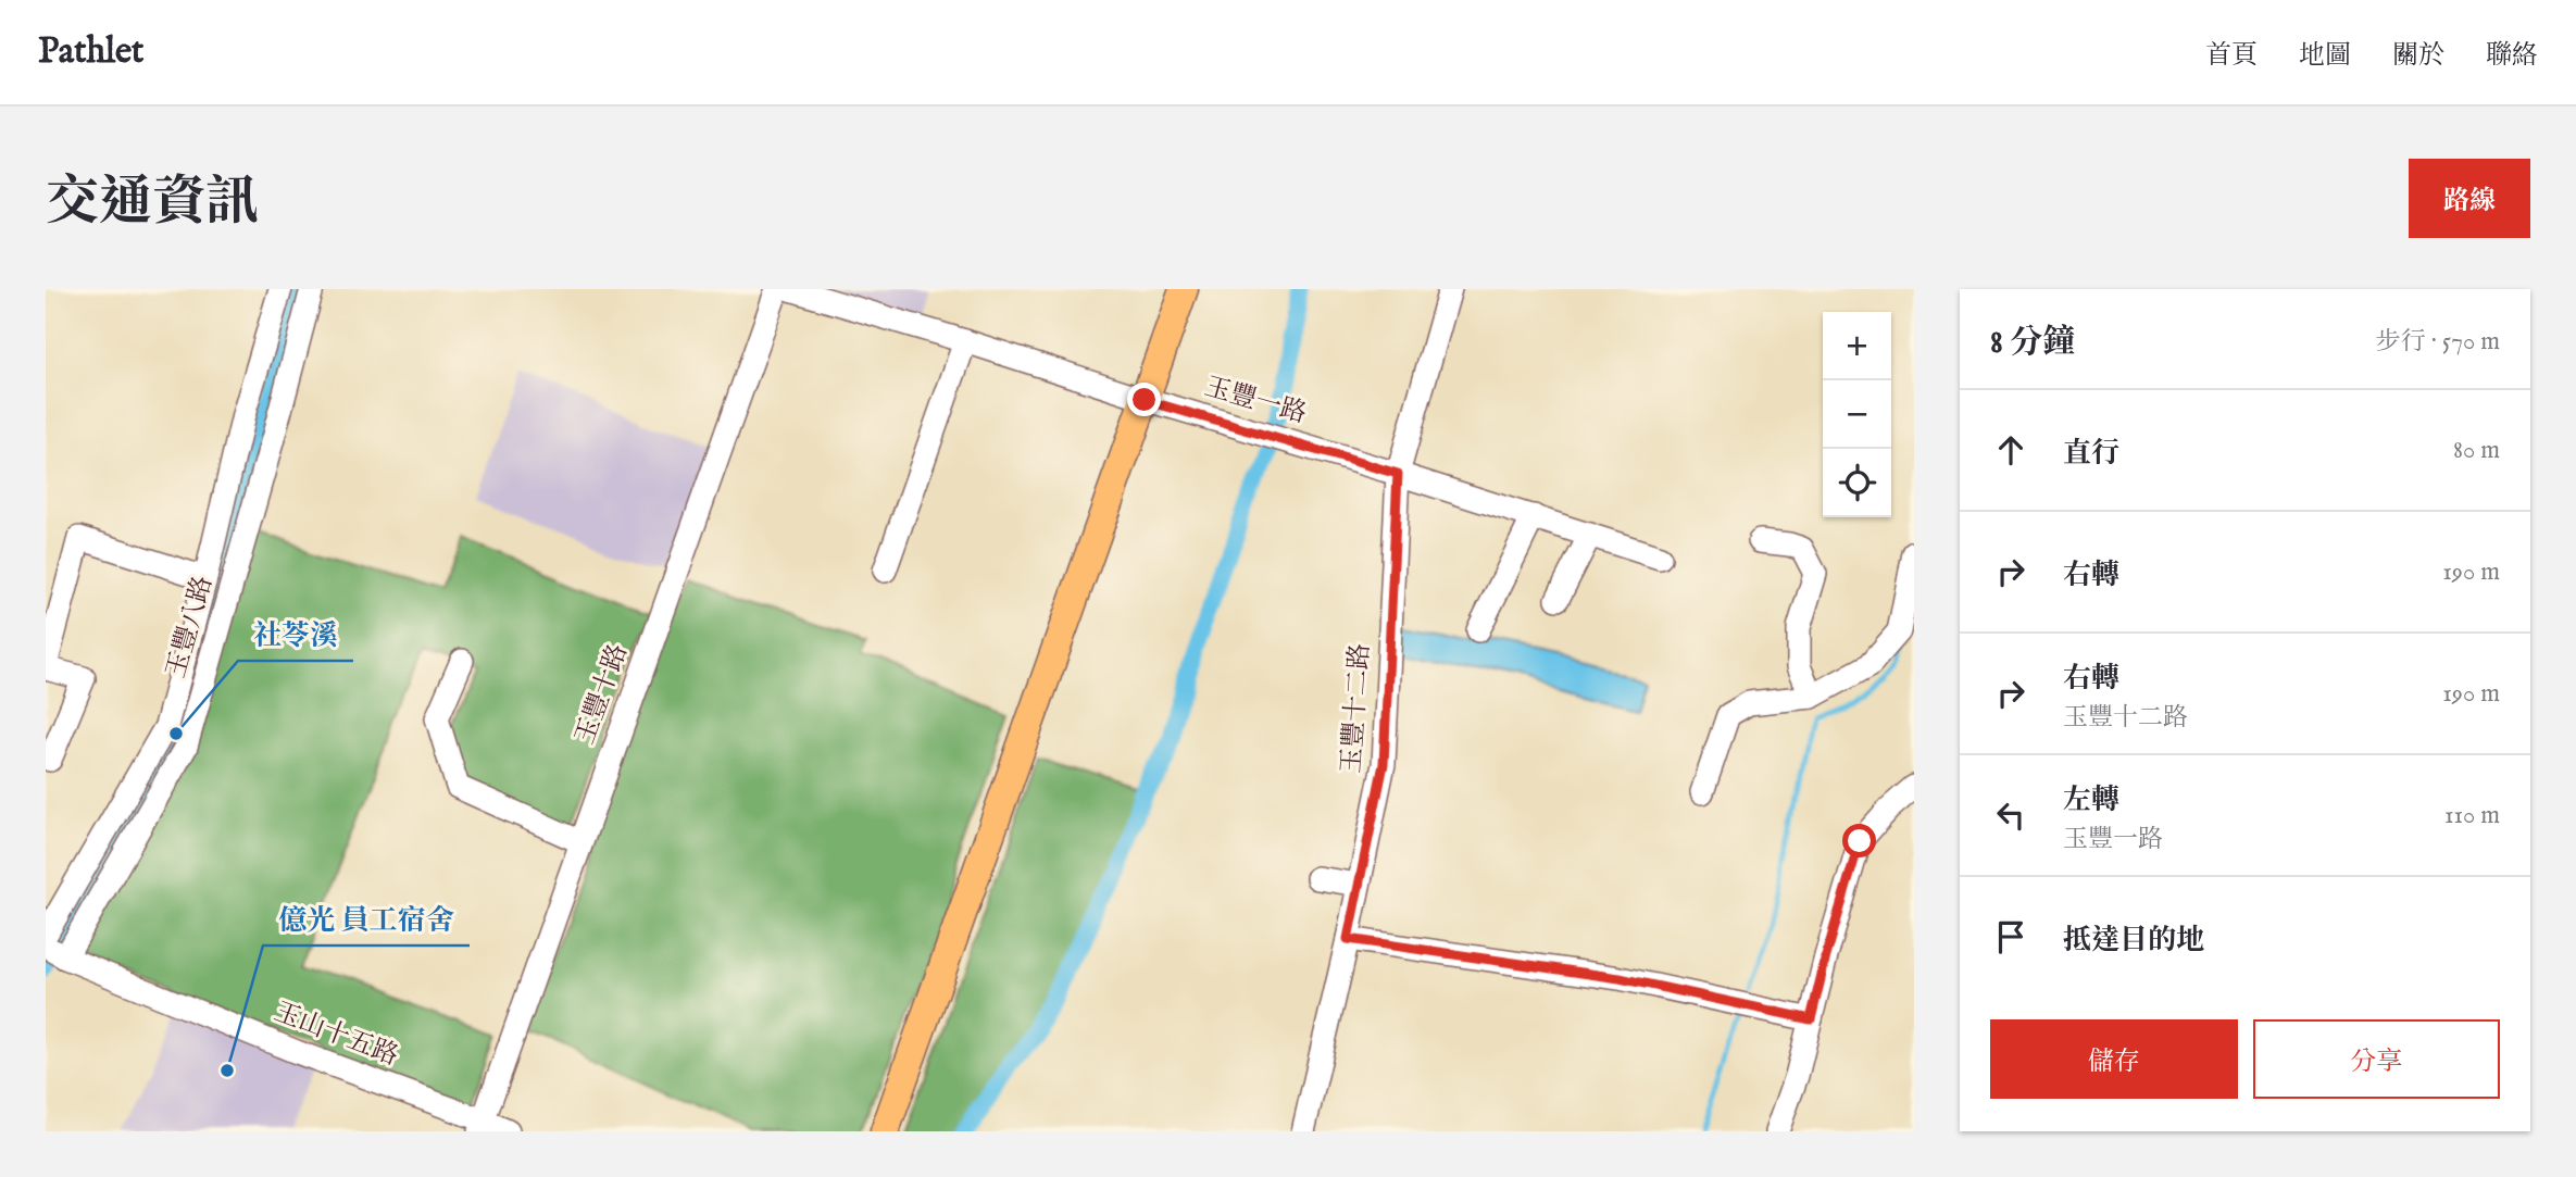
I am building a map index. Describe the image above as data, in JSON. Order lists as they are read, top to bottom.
{
  "streets": {
    "street": [
      "玉豐一路",
      "玉豐八路",
      "玉豐十路",
      "玉豐十二路",
      "玉山十五路"
    ]
  },
  "crossings": [
    ["玉豐一路", "玉豐十二路"],
    ["玉豐八路", "玉山十五路"],
    ["玉豐十路", "玉山十五路"]
  ],
  "places": ["社苓溪", "億光 員工宿舍"],
  "page": {
    "header": "Pathlet",
    "nav": [
      "首頁",
      "地圖",
      "關於",
      "聯絡"
    ],
    "title": "交通資訊",
    "buttons": [
      "路線",
      ["儲存", "分享"]
    ],
    "heading": ["8 分鐘", "步行 · 570 m"],
    "map_buttons": ["+", "−"],
    "list": [
      ["直行", "80 m"],
      ["右轉", "190 m"],
      ["右轉", "玉豐十二路", "190 m"],
      ["左轉", "玉豐一路", "110 m"],
      "抵達目的地"
    ]
  }
}
